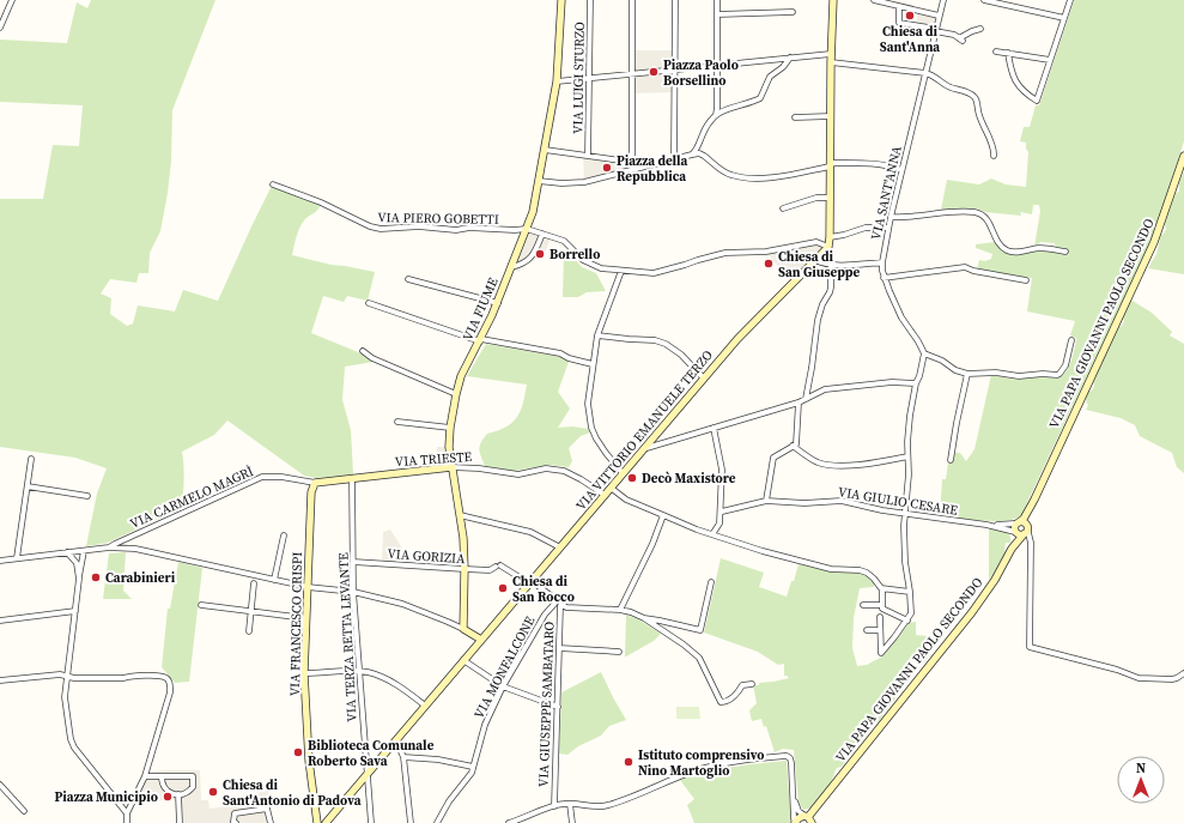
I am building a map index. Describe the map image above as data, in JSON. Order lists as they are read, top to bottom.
{
  "streets": {
    "street": [
      "VIA LUIGI STURZO",
      "VIA SANT'ANNA",
      "VIA PIERO GOBETTI",
      "VIA FIUME",
      "VIA PAPA GIOVANNI PAOLO SECONDO",
      "VIA VITTORIO EMANUELE TERZO",
      "VIA TRIESTE",
      "VIA CARMELO MAGRÌ",
      "VIA GIULIO CESARE",
      "VIA GORIZIA",
      "VIA FRANCESCO CRISPI",
      "VIA TERZA RETTA LEVANTE",
      "VIA MONFALCONE",
      "VIA GIUSEPPE SAMBATARO"
    ]
  },
  "crossings": [
    ["VIA PIERO GOBETTI", "VIA FIUME"],
    ["VIA PIERO GOBETTI", "VIA VITTORIO EMANUELE TERZO"],
    ["VIA FIUME", "VIA TRIESTE"],
    ["VIA FIUME", "VIA GORIZIA"],
    ["VIA VITTORIO EMANUELE TERZO", "VIA TRIESTE"],
    ["VIA VITTORIO EMANUELE TERZO", "VIA GORIZIA"],
    ["VIA VITTORIO EMANUELE TERZO", "VIA TERZA RETTA LEVANTE"],
    ["VIA TRIESTE", "VIA CARMELO MAGRÌ"],
    ["VIA TRIESTE", "VIA FRANCESCO CRISPI"],
    ["VIA TRIESTE", "VIA TERZA RETTA LEVANTE"],
    ["VIA CARMELO MAGRÌ", "VIA FRANCESCO CRISPI"],
    ["VIA GORIZIA", "VIA TERZA RETTA LEVANTE"],
    ["VIA GORIZIA", "VIA MONFALCONE"],
    ["VIA GORIZIA", "VIA GIUSEPPE SAMBATARO"],
    ["VIA MONFALCONE", "VIA GIUSEPPE SAMBATARO"]
  ],
  "places": [
    "Chiesa di Sant'Anna",
    "Piazza Paolo Borsellino",
    "Piazza della Repubblica",
    "Borrello",
    "Chiesa di San Giuseppe",
    "Decò Maxistore",
    "Carabinieri",
    "Chiesa di San Rocco",
    "Biblioteca Comunale Roberto Sava",
    "Istituto comprensivo Nino Martoglio",
    "Chiesa di Sant'Antonio di Padova",
    "Piazza Municipio"
  ],
  "north": "top"
}
